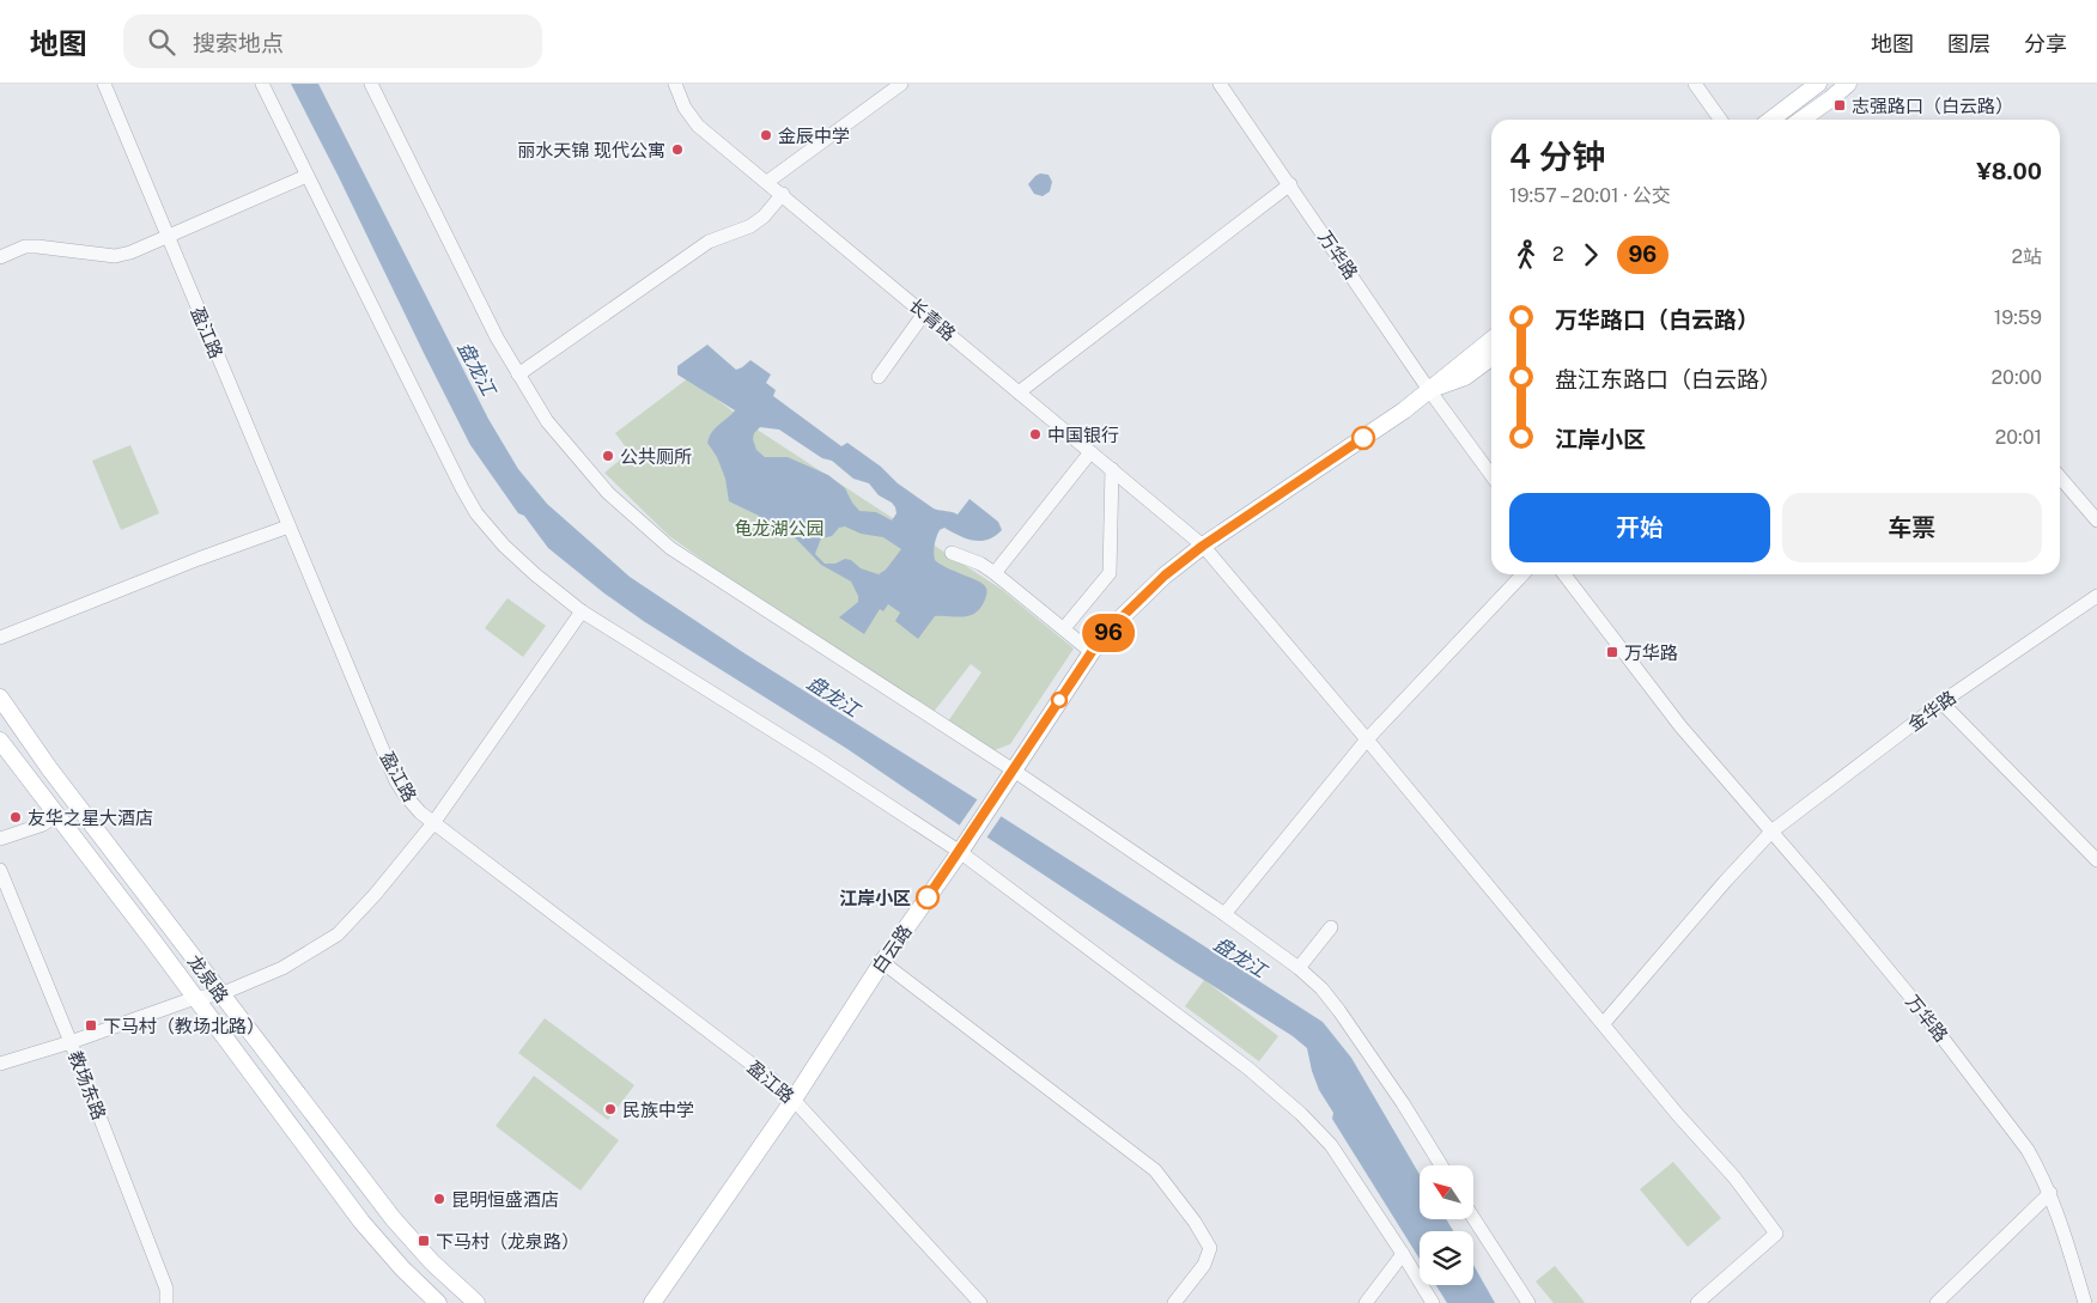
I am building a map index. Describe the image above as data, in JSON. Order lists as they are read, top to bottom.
{
  "streets": {
    "main road": ["白云路", "龙泉路"],
    "street": [
      "万华路",
      "长青路",
      "盈江路",
      "金华路",
      "教场东路"
    ]
  },
  "crossings": [
    ["万华路", "金华路"],
    ["万华路", "白云路"],
    ["长青路", "金华路"],
    ["长青路", "白云路"],
    ["盈江路", "白云路"]
  ],
  "water": ["盘龙江"],
  "parks": ["龟龙湖公园"],
  "places": {
    "transit": [
      "志强路口（白云路）",
      "万华路",
      "下马村（教场北路）",
      "下马村（龙泉路）"
    ],
    "other": [
      "金辰中学",
      "丽水天锦 现代公寓",
      "中国银行",
      "公共厕所",
      "友华之星大酒店",
      "江岸小区",
      "民族中学",
      "昆明恒盛酒店"
    ]
  },
  "lines": ["bus line 96"],
  "north": "top left",
  "page": {
    "header": "地图",
    "search": "搜索地点",
    "nav": ["地图", "图层", "分享"],
    "on_map": "96",
    "heading": ["4 分钟", "19:57 – 20:01 · 公交", "¥8.00"],
    "legs": ["2", "96", "2站"],
    "list": [
      {
        "name": "万华路口（白云路）",
        "value": "19:59"
      },
      {
        "name": "盘江东路口（白云路）",
        "value": "20:00"
      },
      {
        "name": "江岸小区",
        "value": "20:01"
      }
    ],
    "buttons": ["开始", "车票"]
  }
}
